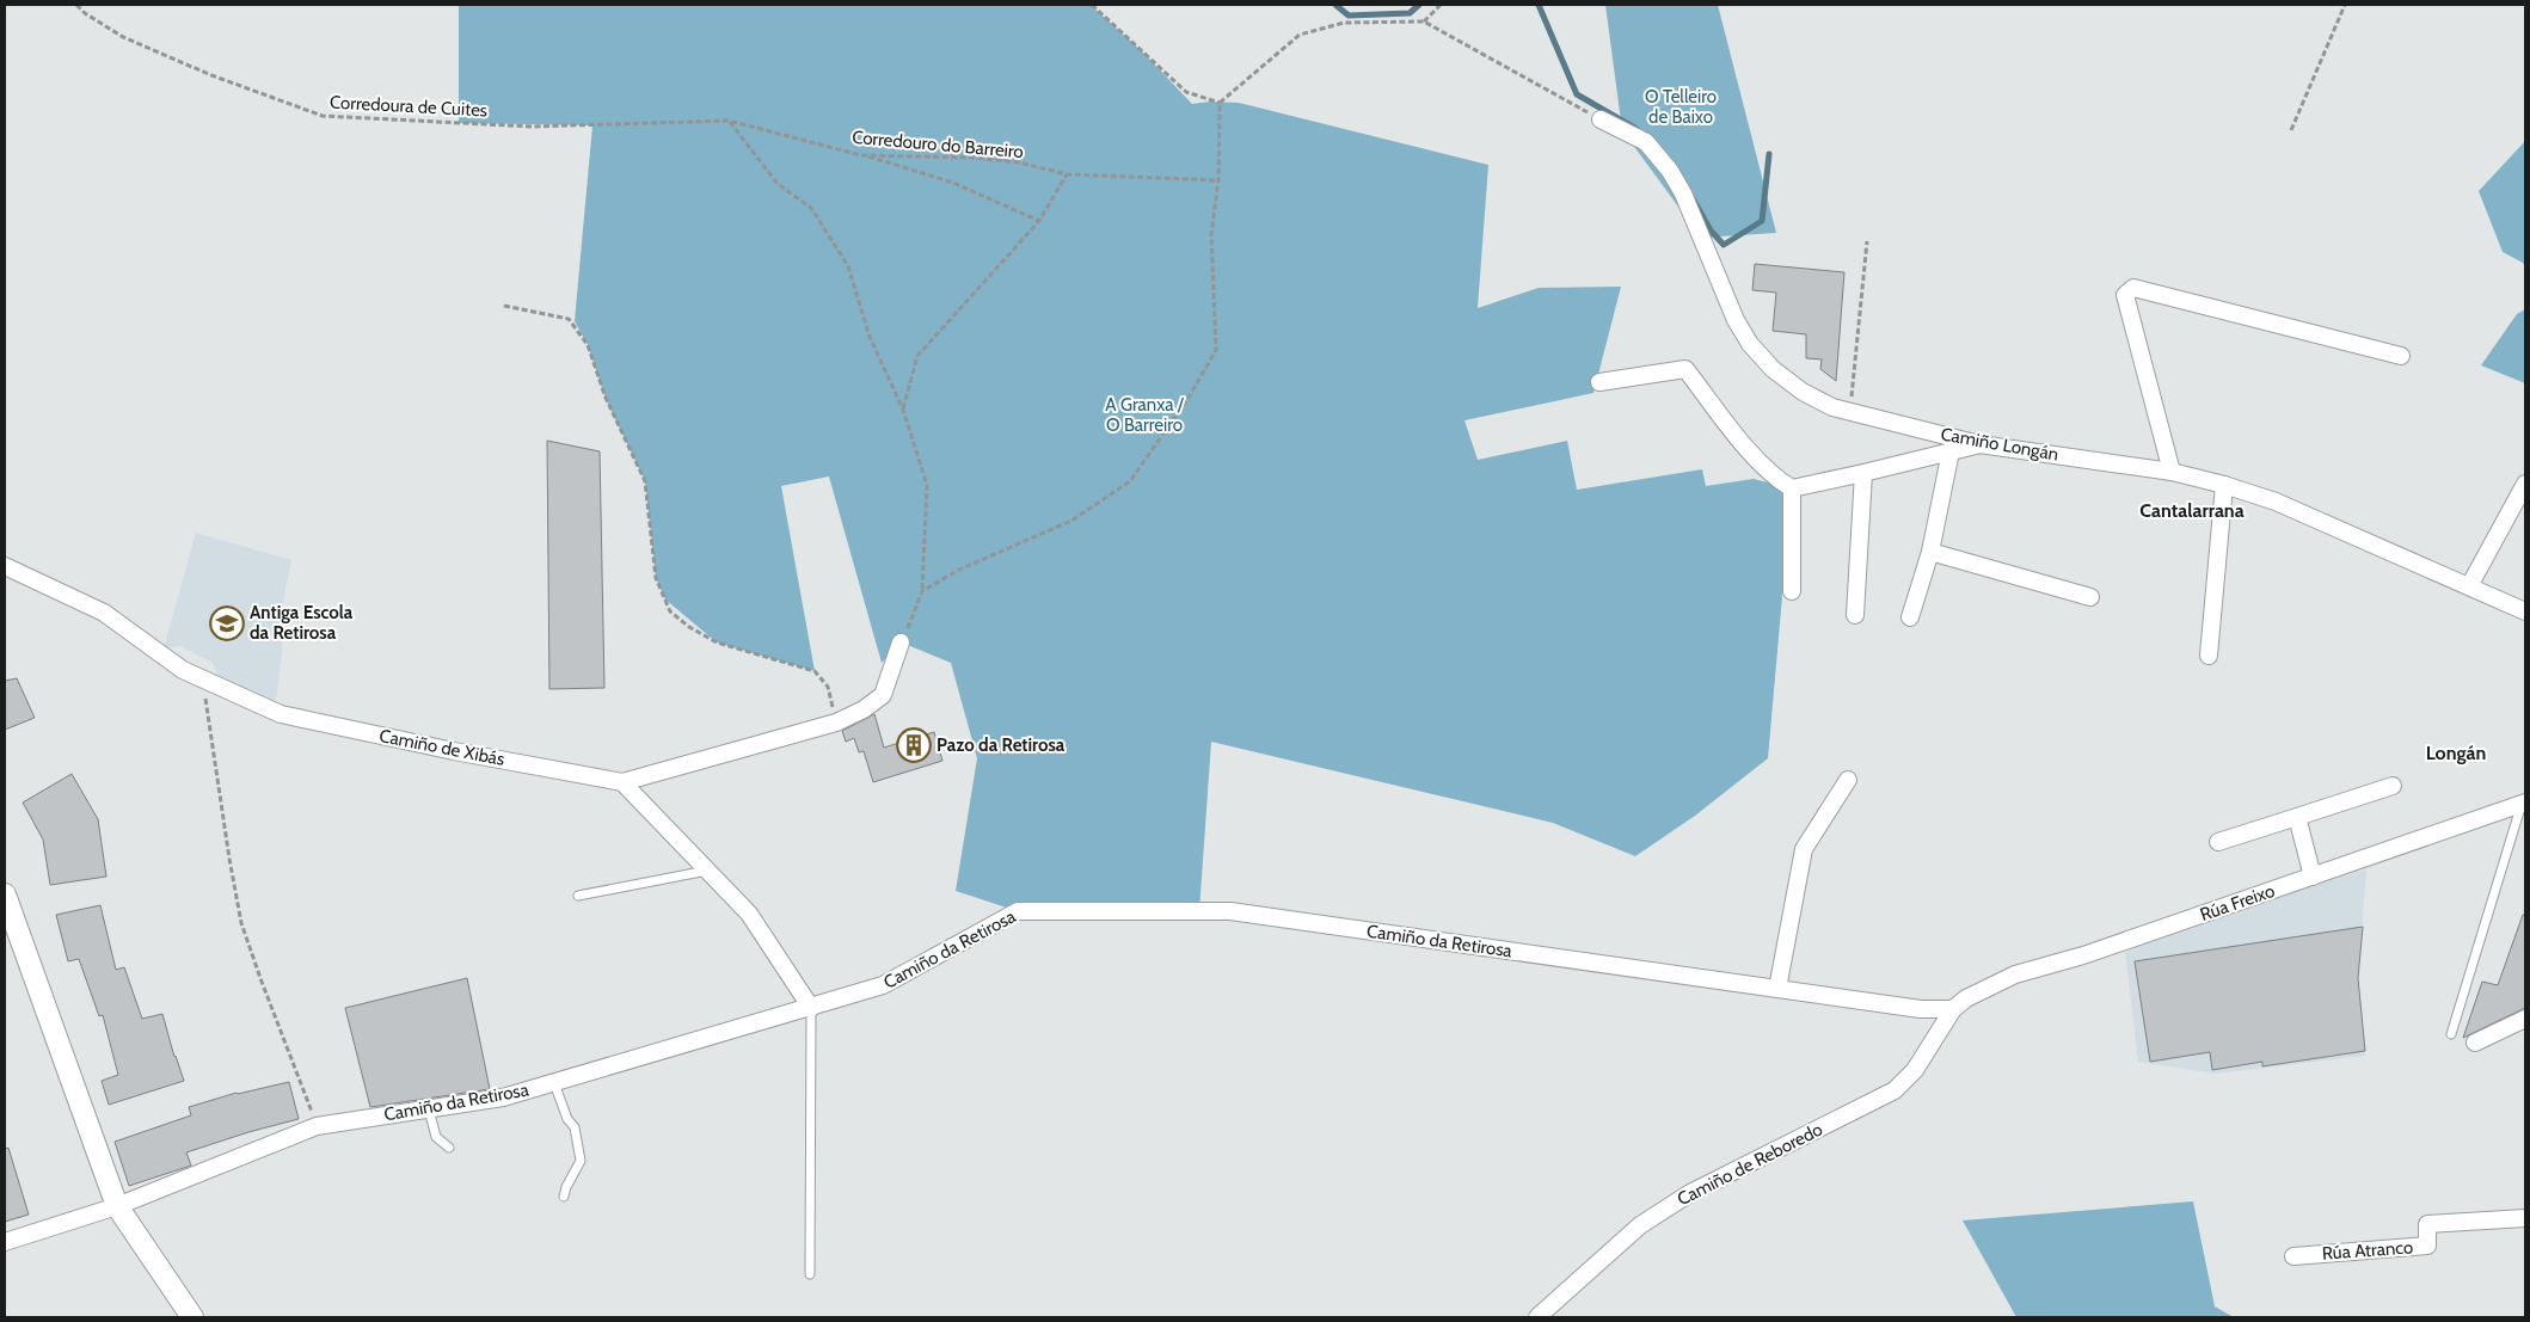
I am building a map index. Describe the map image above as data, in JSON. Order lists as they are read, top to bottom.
{
  "streets": {
    "street": [
      "Camiño Longán",
      "Camiño de Xibás",
      "Rúa Freixo",
      "Camiño da Retirosa",
      "Camiño de Reboredo",
      "Rúa Atranco"
    ],
    "path": ["Corredoura de Cuites", "Corredouro do Barreiro"]
  },
  "crossings": [
    ["Corredoura de Cuites", "Corredouro do Barreiro"],
    ["Rúa Freixo", "Camiño da Retirosa"],
    ["Rúa Freixo", "Camiño de Reboredo"],
    ["Camiño da Retirosa", "Camiño de Reboredo"]
  ],
  "districts": ["Cantalarrana", "Longán"],
  "parks": ["O Telleiro de Baixo", "A Granxa / O Barreiro"],
  "places": {
    "school or university": ["Antiga Escola da Retirosa"],
    "building": ["Pazo da Retirosa"]
  }
}
